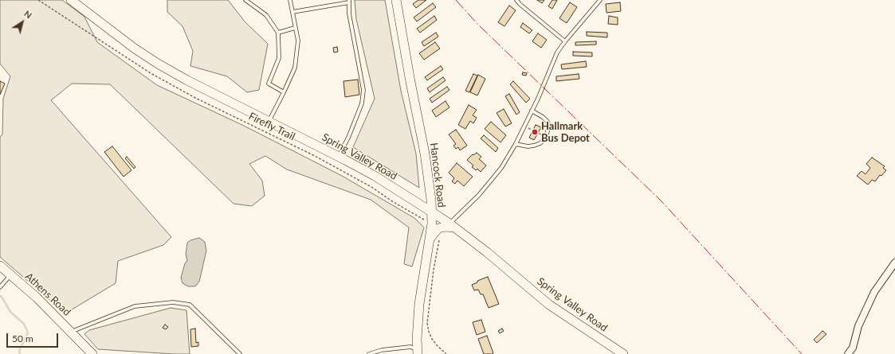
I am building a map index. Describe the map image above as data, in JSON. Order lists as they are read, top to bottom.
{
  "streets": {
    "street": ["Spring Valley Road", "Hancock Road", "Athens Road"],
    "path": ["Firefly Trail"]
  },
  "crossings": [
    ["Spring Valley Road", "Hancock Road"]
  ],
  "places": ["Hallmark Bus Depot"],
  "scale_bar": "50 m",
  "north": "top right"
}
